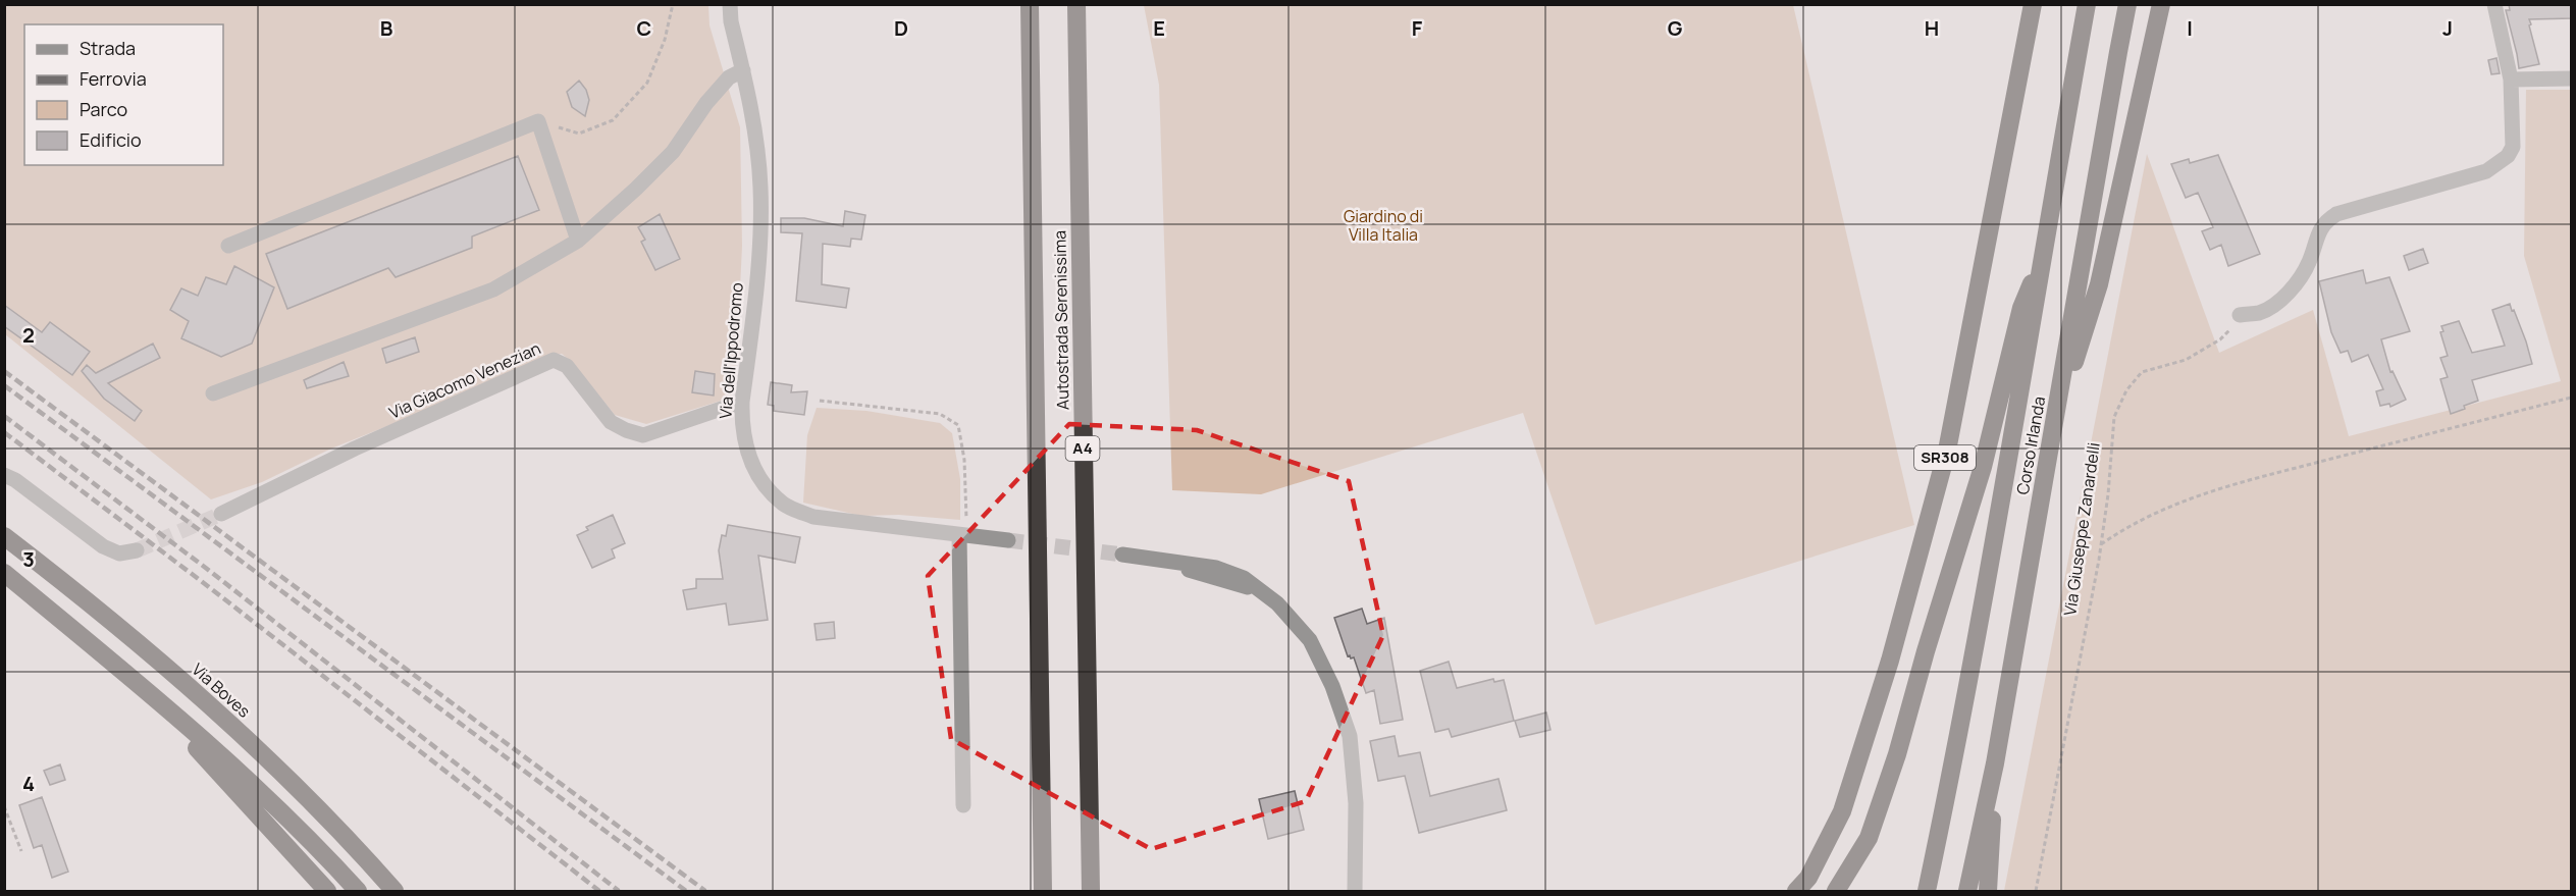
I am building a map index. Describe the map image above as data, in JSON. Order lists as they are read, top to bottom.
{
  "streets": {
    "highway": [
      "Autostrada Serenissima",
      "Corso Irlanda",
      "A4",
      "SR308",
      "Via Boves"
    ],
    "street": ["Via dell'Ippodromo", "Via Giacomo Venezian"],
    "path": ["Via Giuseppe Zanardelli"]
  },
  "crossings": [
    ["Via dell'Ippodromo", "Via Giacomo Venezian"]
  ],
  "parks": ["Giardino di Villa Italia"],
  "legend": [
    "Strada",
    "Ferrovia",
    "Parco",
    "Edificio"
  ],
  "grid": {
    "columns": [
      "B",
      "C",
      "D",
      "E",
      "F",
      "G",
      "H",
      "I",
      "J"
    ],
    "rows": ["2", "3", "4"]
  }
}
